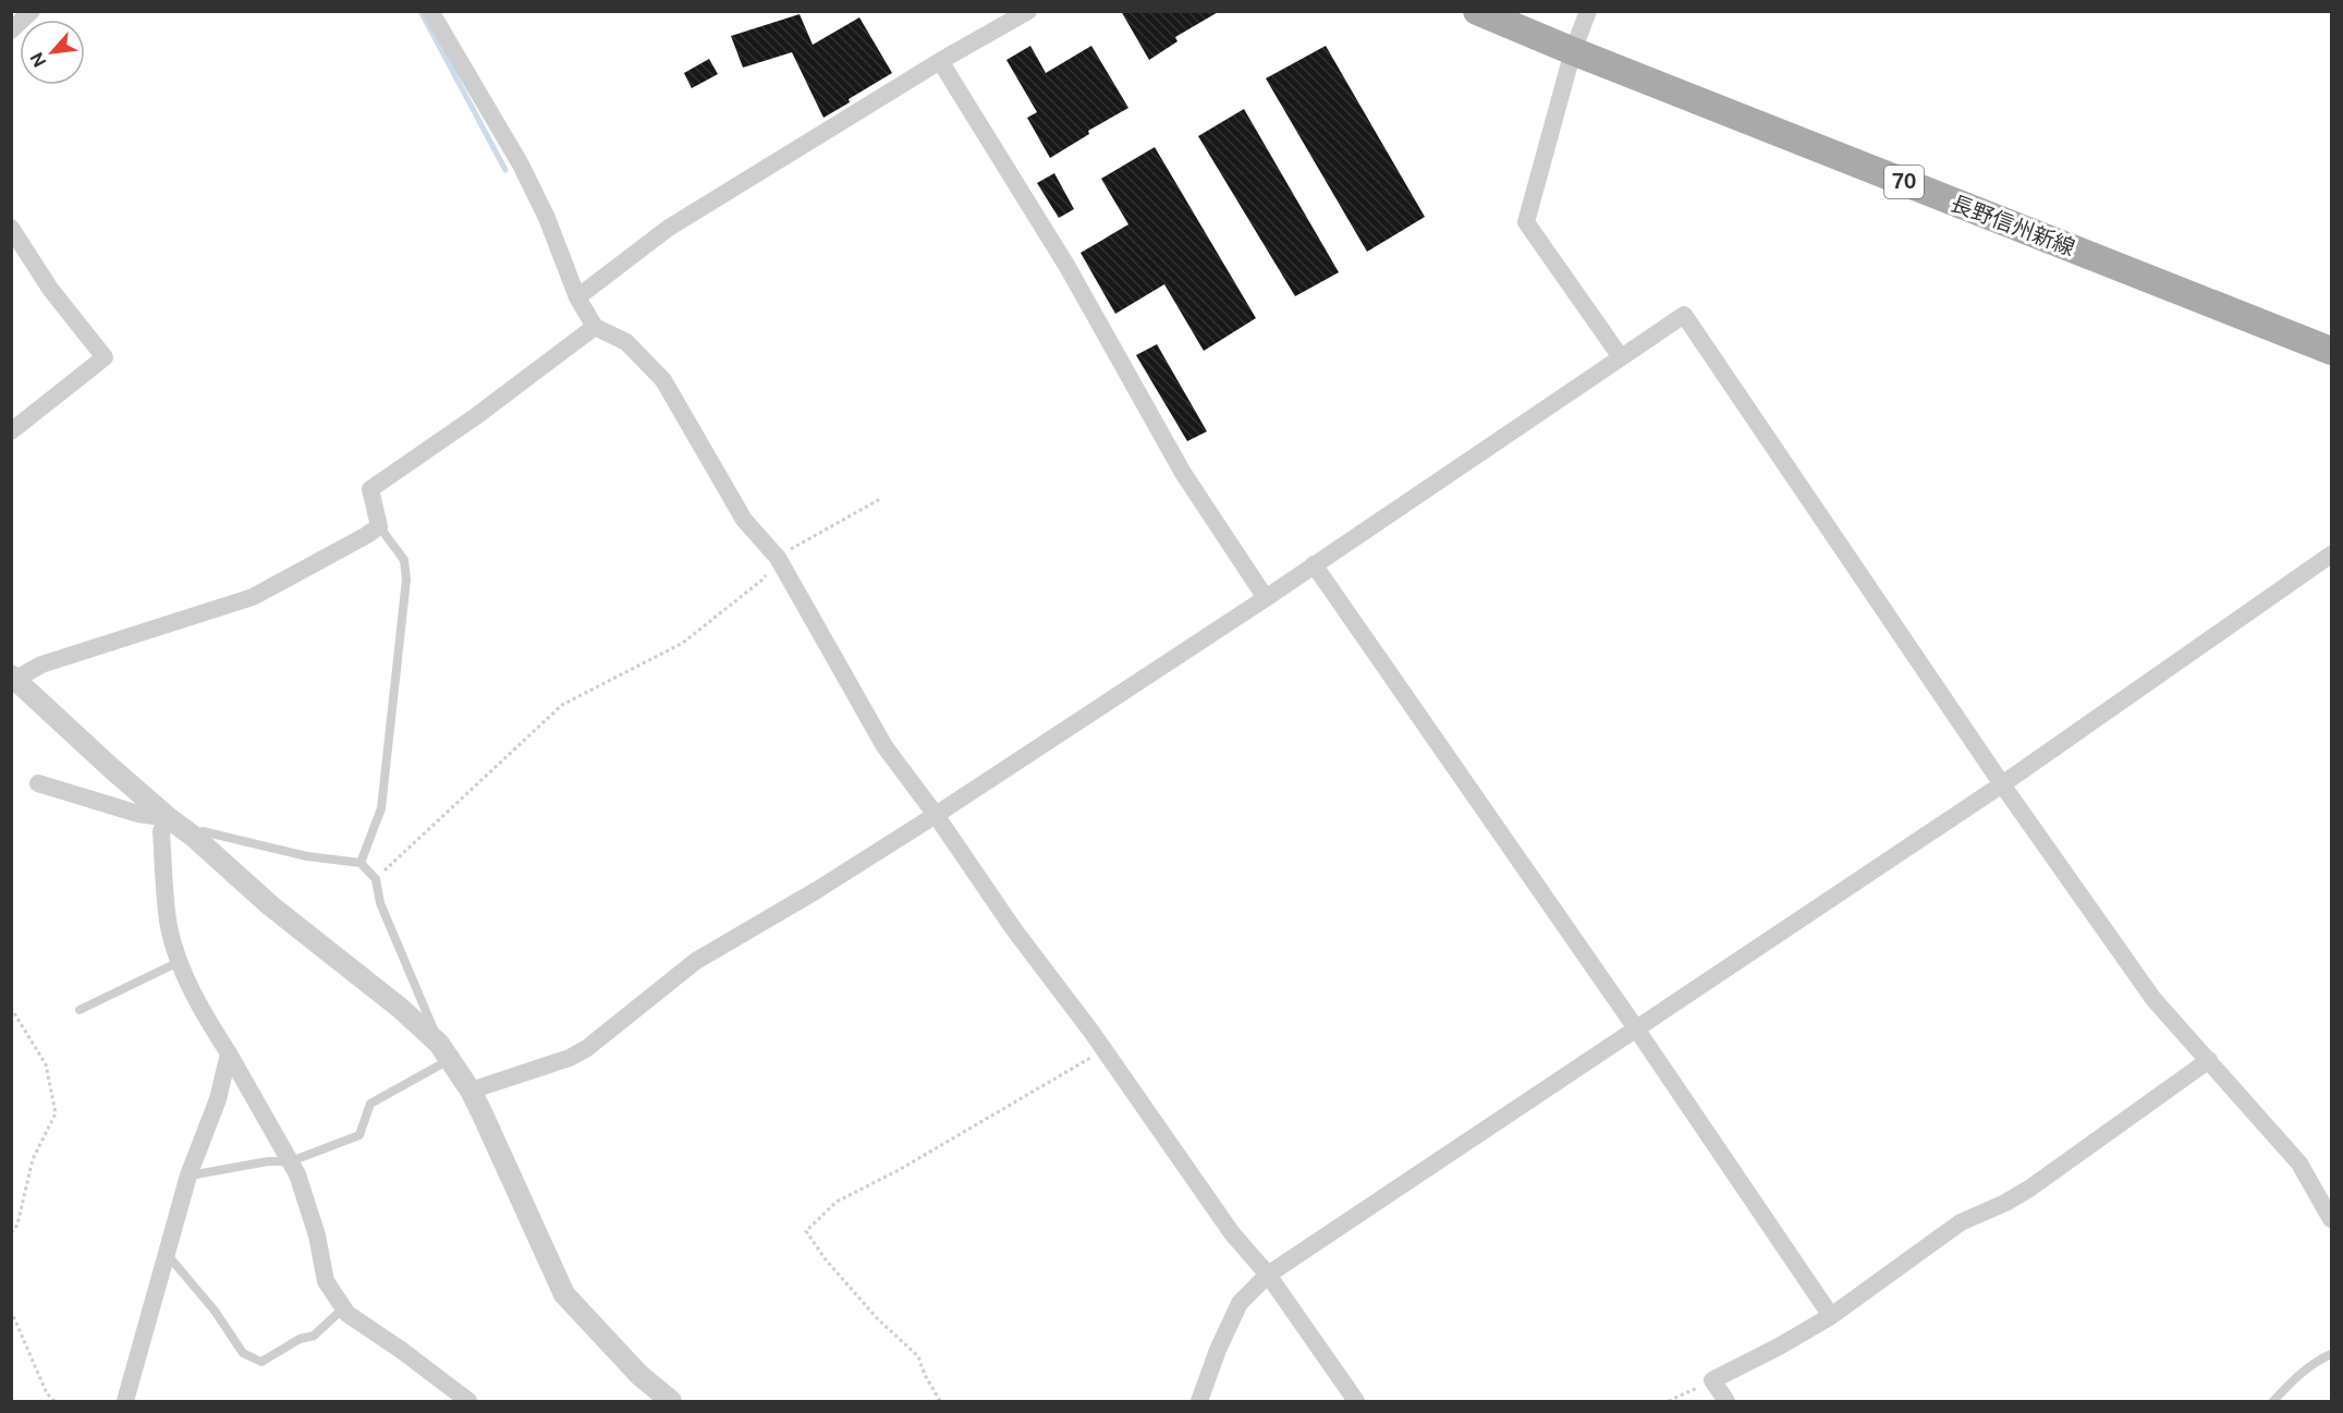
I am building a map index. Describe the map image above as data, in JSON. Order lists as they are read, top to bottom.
{
  "streets": {
    "main road": ["70", "長野信州新線"]
  },
  "north": "bottom left"
}
